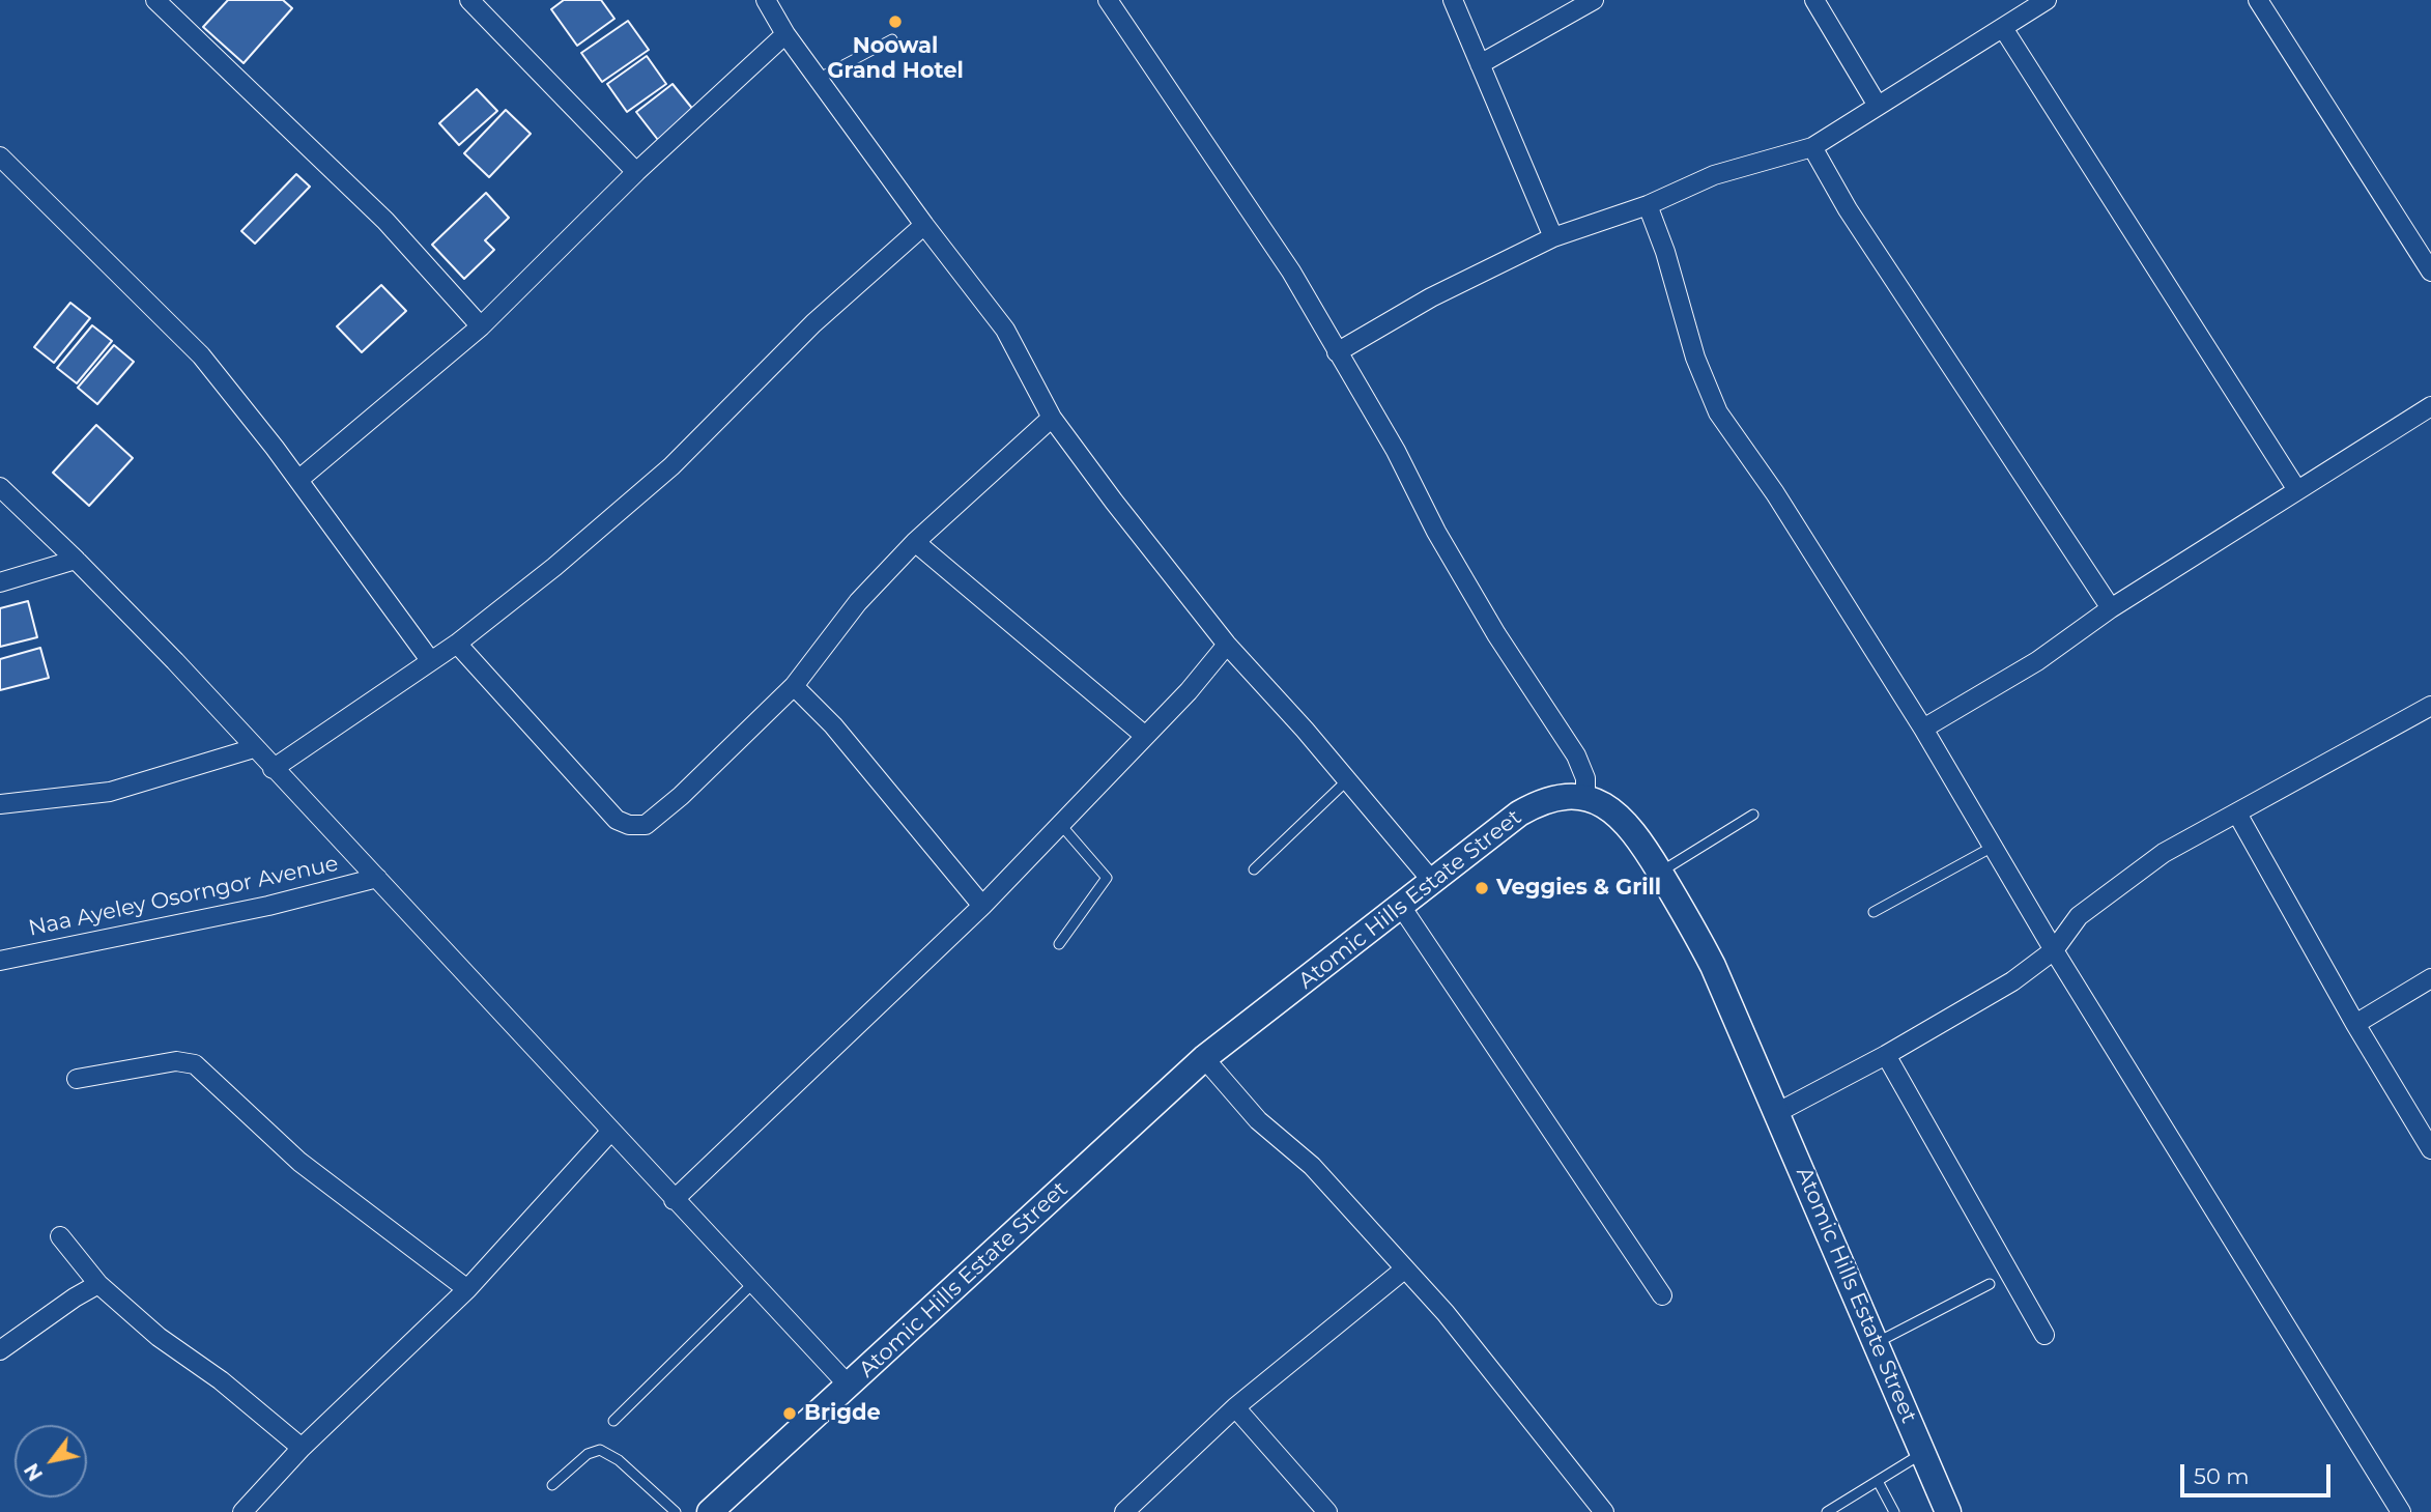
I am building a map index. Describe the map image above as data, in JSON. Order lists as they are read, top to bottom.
{
  "streets": {
    "street": ["Naa Ayeley Osorngor Avenue", "Atomic Hills Estate Street"]
  },
  "places": ["Noowal Grand Hotel", "Veggies & Grill", "Brigde"],
  "scale_bar": "50 m",
  "north": "bottom left"
}
